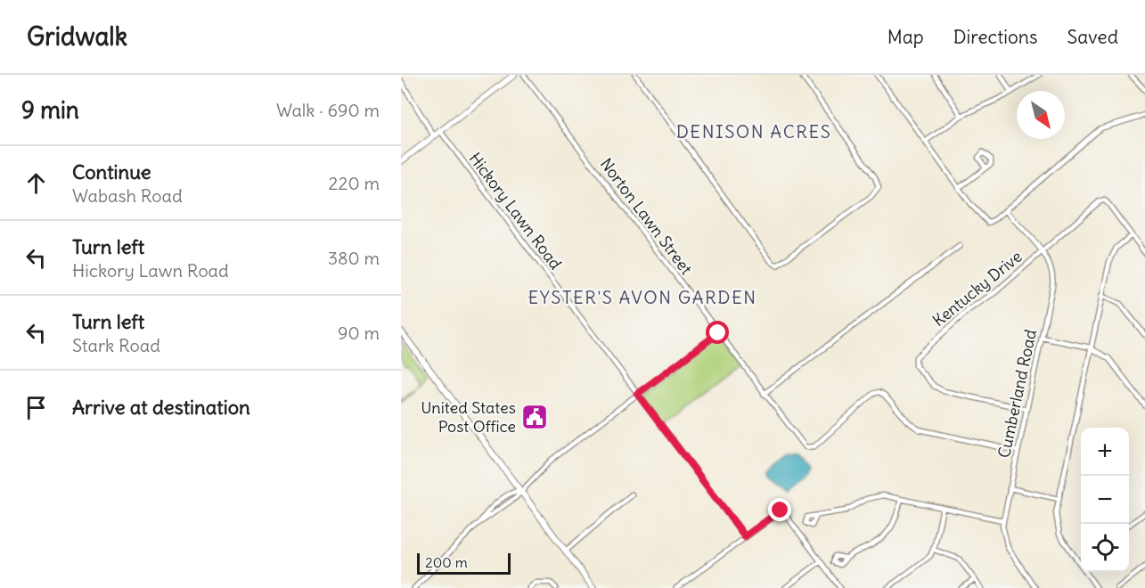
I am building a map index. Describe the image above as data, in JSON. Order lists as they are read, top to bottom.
{
  "streets": {
    "street": [
      "Hickory Lawn Road",
      "Norton Lawn Street",
      "Kentucky Drive",
      "Cumberland Road"
    ]
  },
  "crossings": [
    ["Norton Lawn Street", "Cumberland Road"],
    ["Kentucky Drive", "Cumberland Road"]
  ],
  "districts": ["DENISON ACRES", "EYSTER'S AVON GARDEN"],
  "places": {
    "public building": ["United States Post Office"]
  },
  "scale_bar": "200 m",
  "north": "bottom right",
  "page": {
    "header": "Gridwalk",
    "nav": ["Map", "Directions", "Saved"],
    "heading": ["9 min", "Walk · 690 m"],
    "list": [
      ["Continue", "Wabash Road", "220 m"],
      ["Turn left", "Hickory Lawn Road", "380 m"],
      ["Turn left", "Stark Road", "90 m"],
      "Arrive at destination"
    ],
    "map_buttons": ["+", "−"],
    "scale": "200 m"
  }
}
